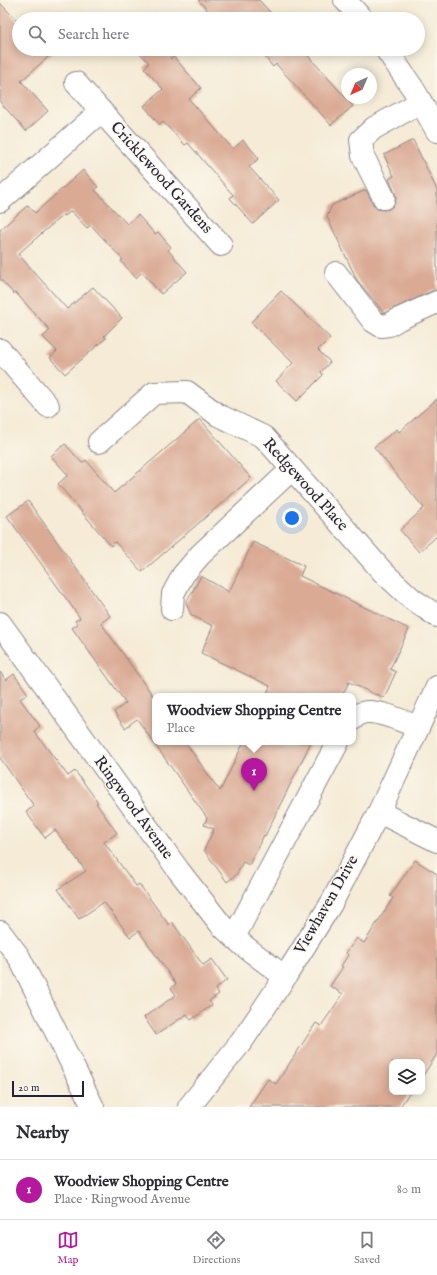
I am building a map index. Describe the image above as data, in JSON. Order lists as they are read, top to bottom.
{
  "streets": {
    "street": [
      "Cricklewood Gardens",
      "Redgewood Place",
      "Ringwood Avenue",
      "Viewhaven Drive"
    ]
  },
  "crossings": [
    ["Ringwood Avenue", "Viewhaven Drive"]
  ],
  "scale_bar": "20 m",
  "north": "bottom left",
  "page": {
    "search": "Search here",
    "popup": ["Woodview Shopping Centre", "Place"],
    "pins": "1",
    "scale": "20 m",
    "heading": "Nearby",
    "list": [
      {
        "mark": "1",
        "name": "Woodview Shopping Centre",
        "note": "Place · Ringwood Avenue",
        "value": "80 m"
      }
    ],
    "nav": ["Map", "Directions", "Saved"]
  }
}
